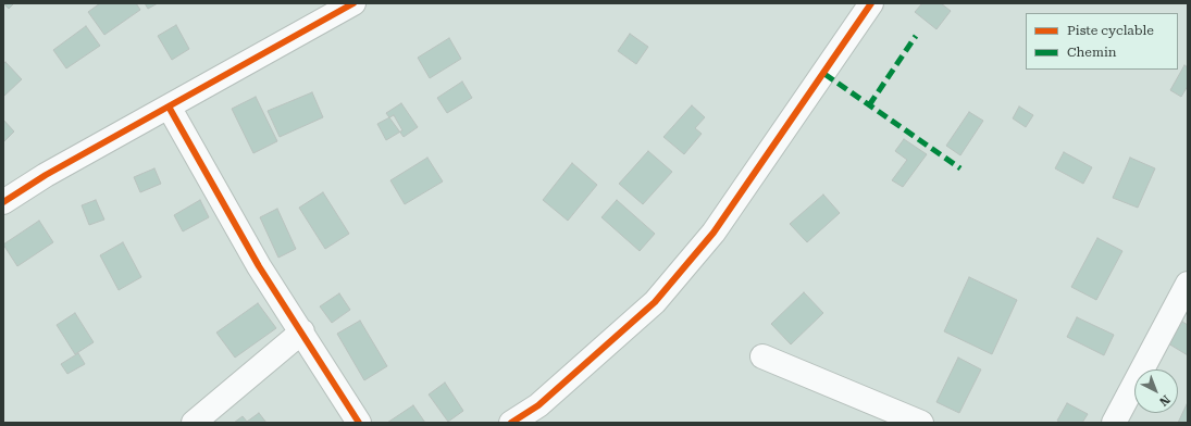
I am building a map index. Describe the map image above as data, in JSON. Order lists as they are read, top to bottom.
{
  "legend": ["Piste cyclable", "Chemin"],
  "north": "bottom right"
}
